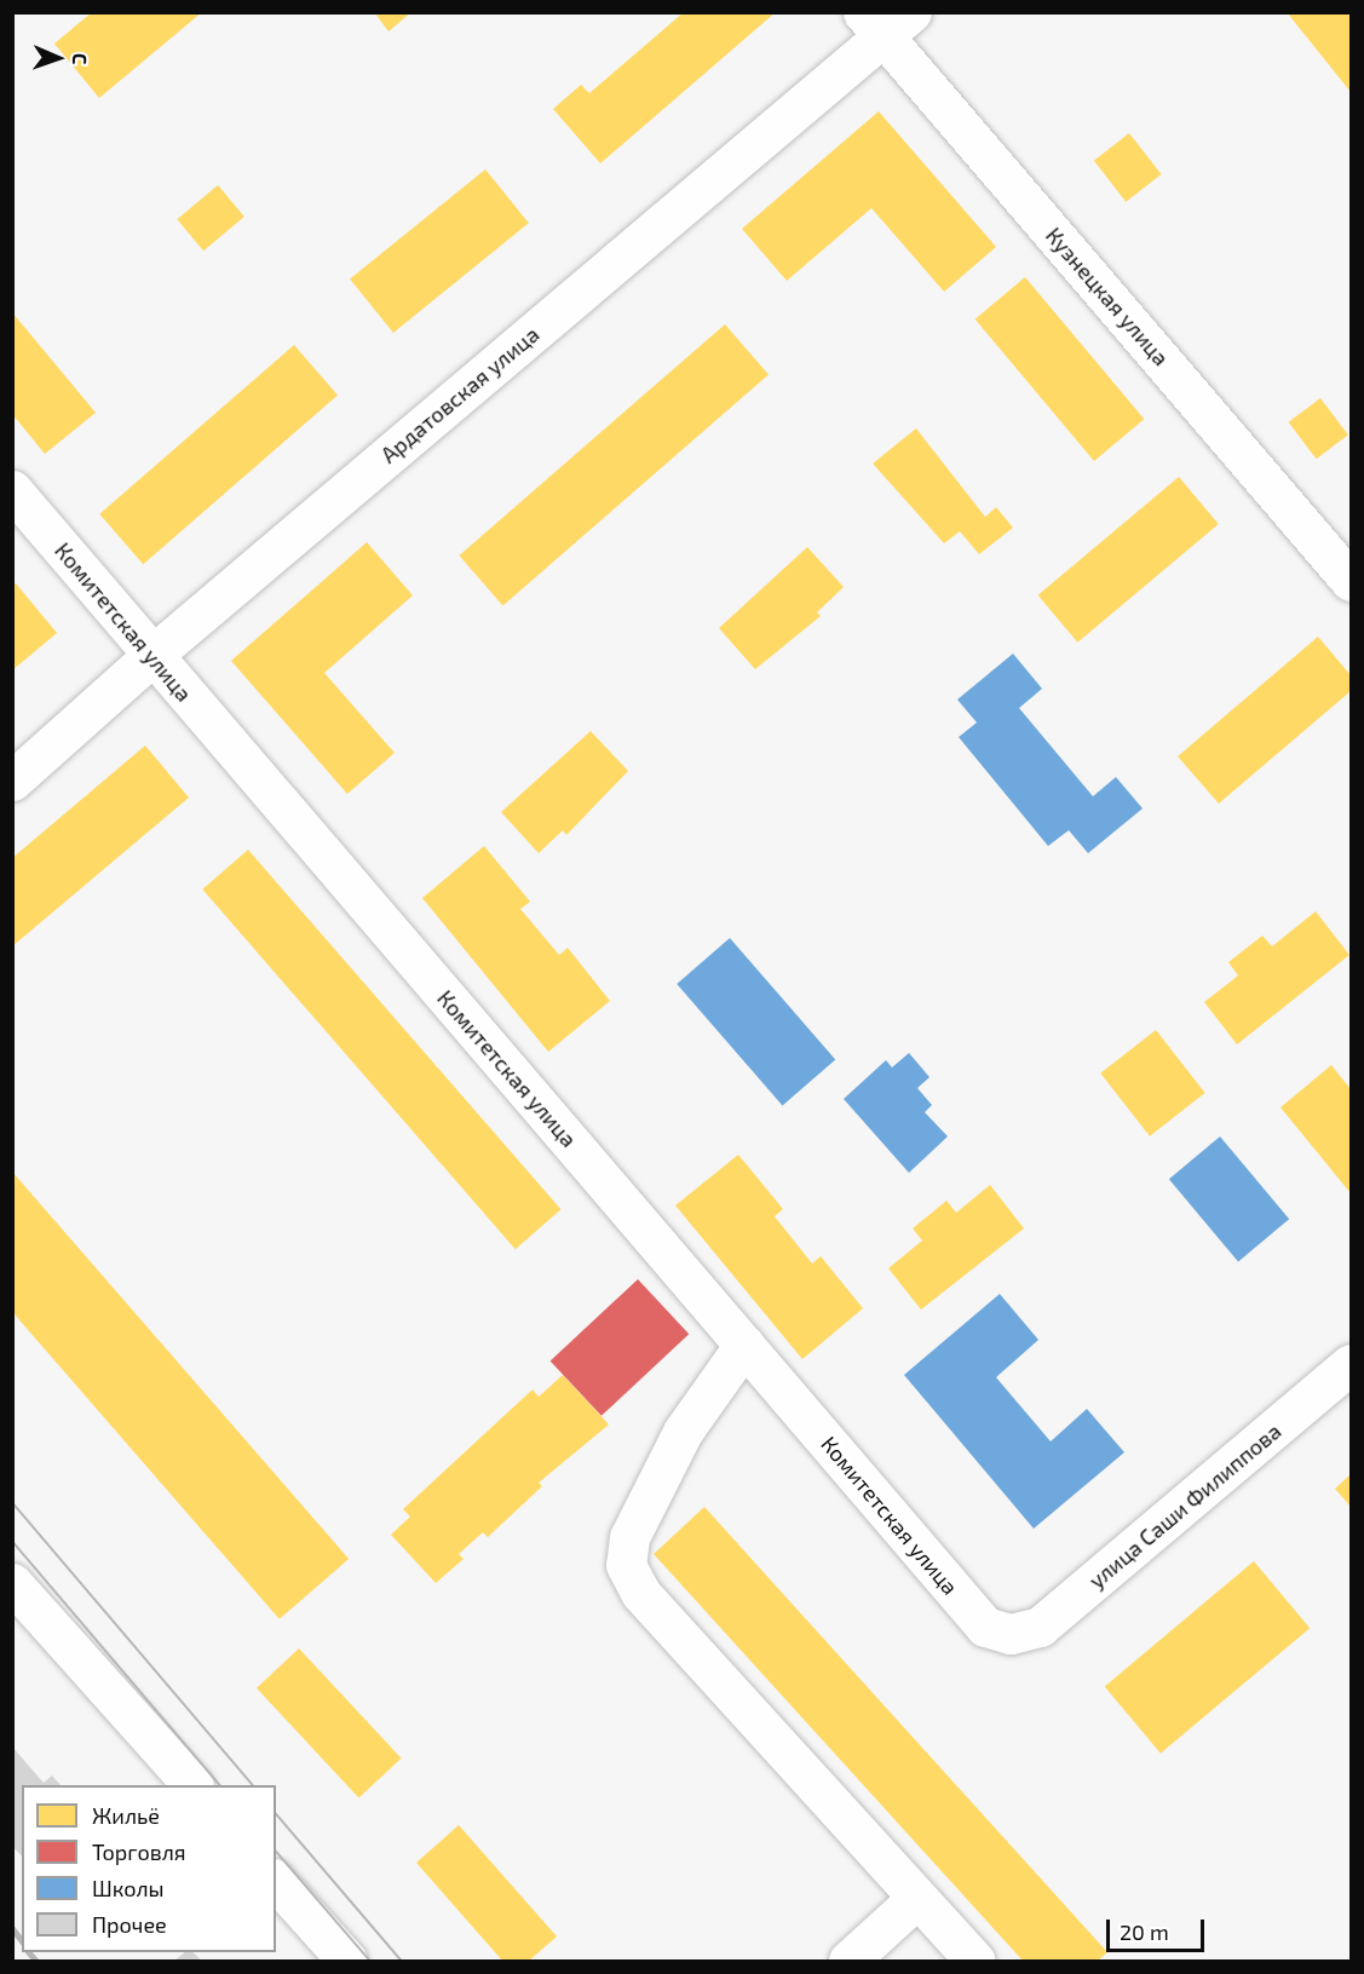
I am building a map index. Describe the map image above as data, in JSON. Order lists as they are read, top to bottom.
{
  "streets": {
    "street": [
      "Кузнецкая улица",
      "Ардатовская улица",
      "Комитетская улица",
      "улица Саши Филиппова"
    ]
  },
  "crossings": [
    ["Кузнецкая улица", "Ардатовская улица"],
    ["Ардатовская улица", "Комитетская улица"],
    ["Комитетская улица", "улица Саши Филиппова"]
  ],
  "legend": [
    "Жильё",
    "Торговля",
    "Школы",
    "Прочее"
  ],
  "scale_bar": "20 m",
  "north": "right"
}
